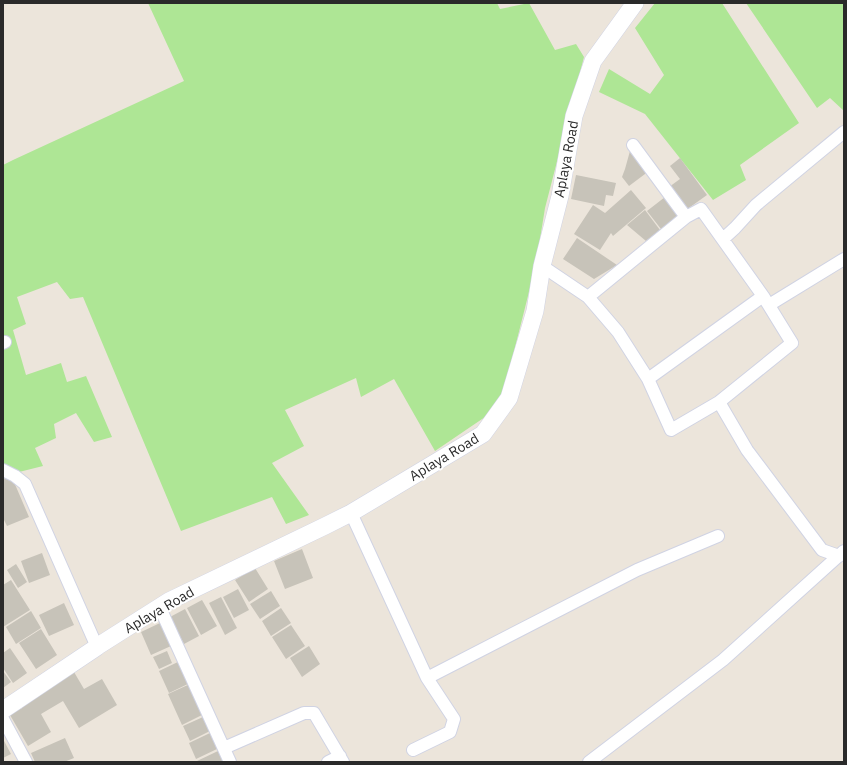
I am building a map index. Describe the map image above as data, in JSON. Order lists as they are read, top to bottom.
{
  "streets": {
    "street": ["Aplaya Road"]
  }
}
